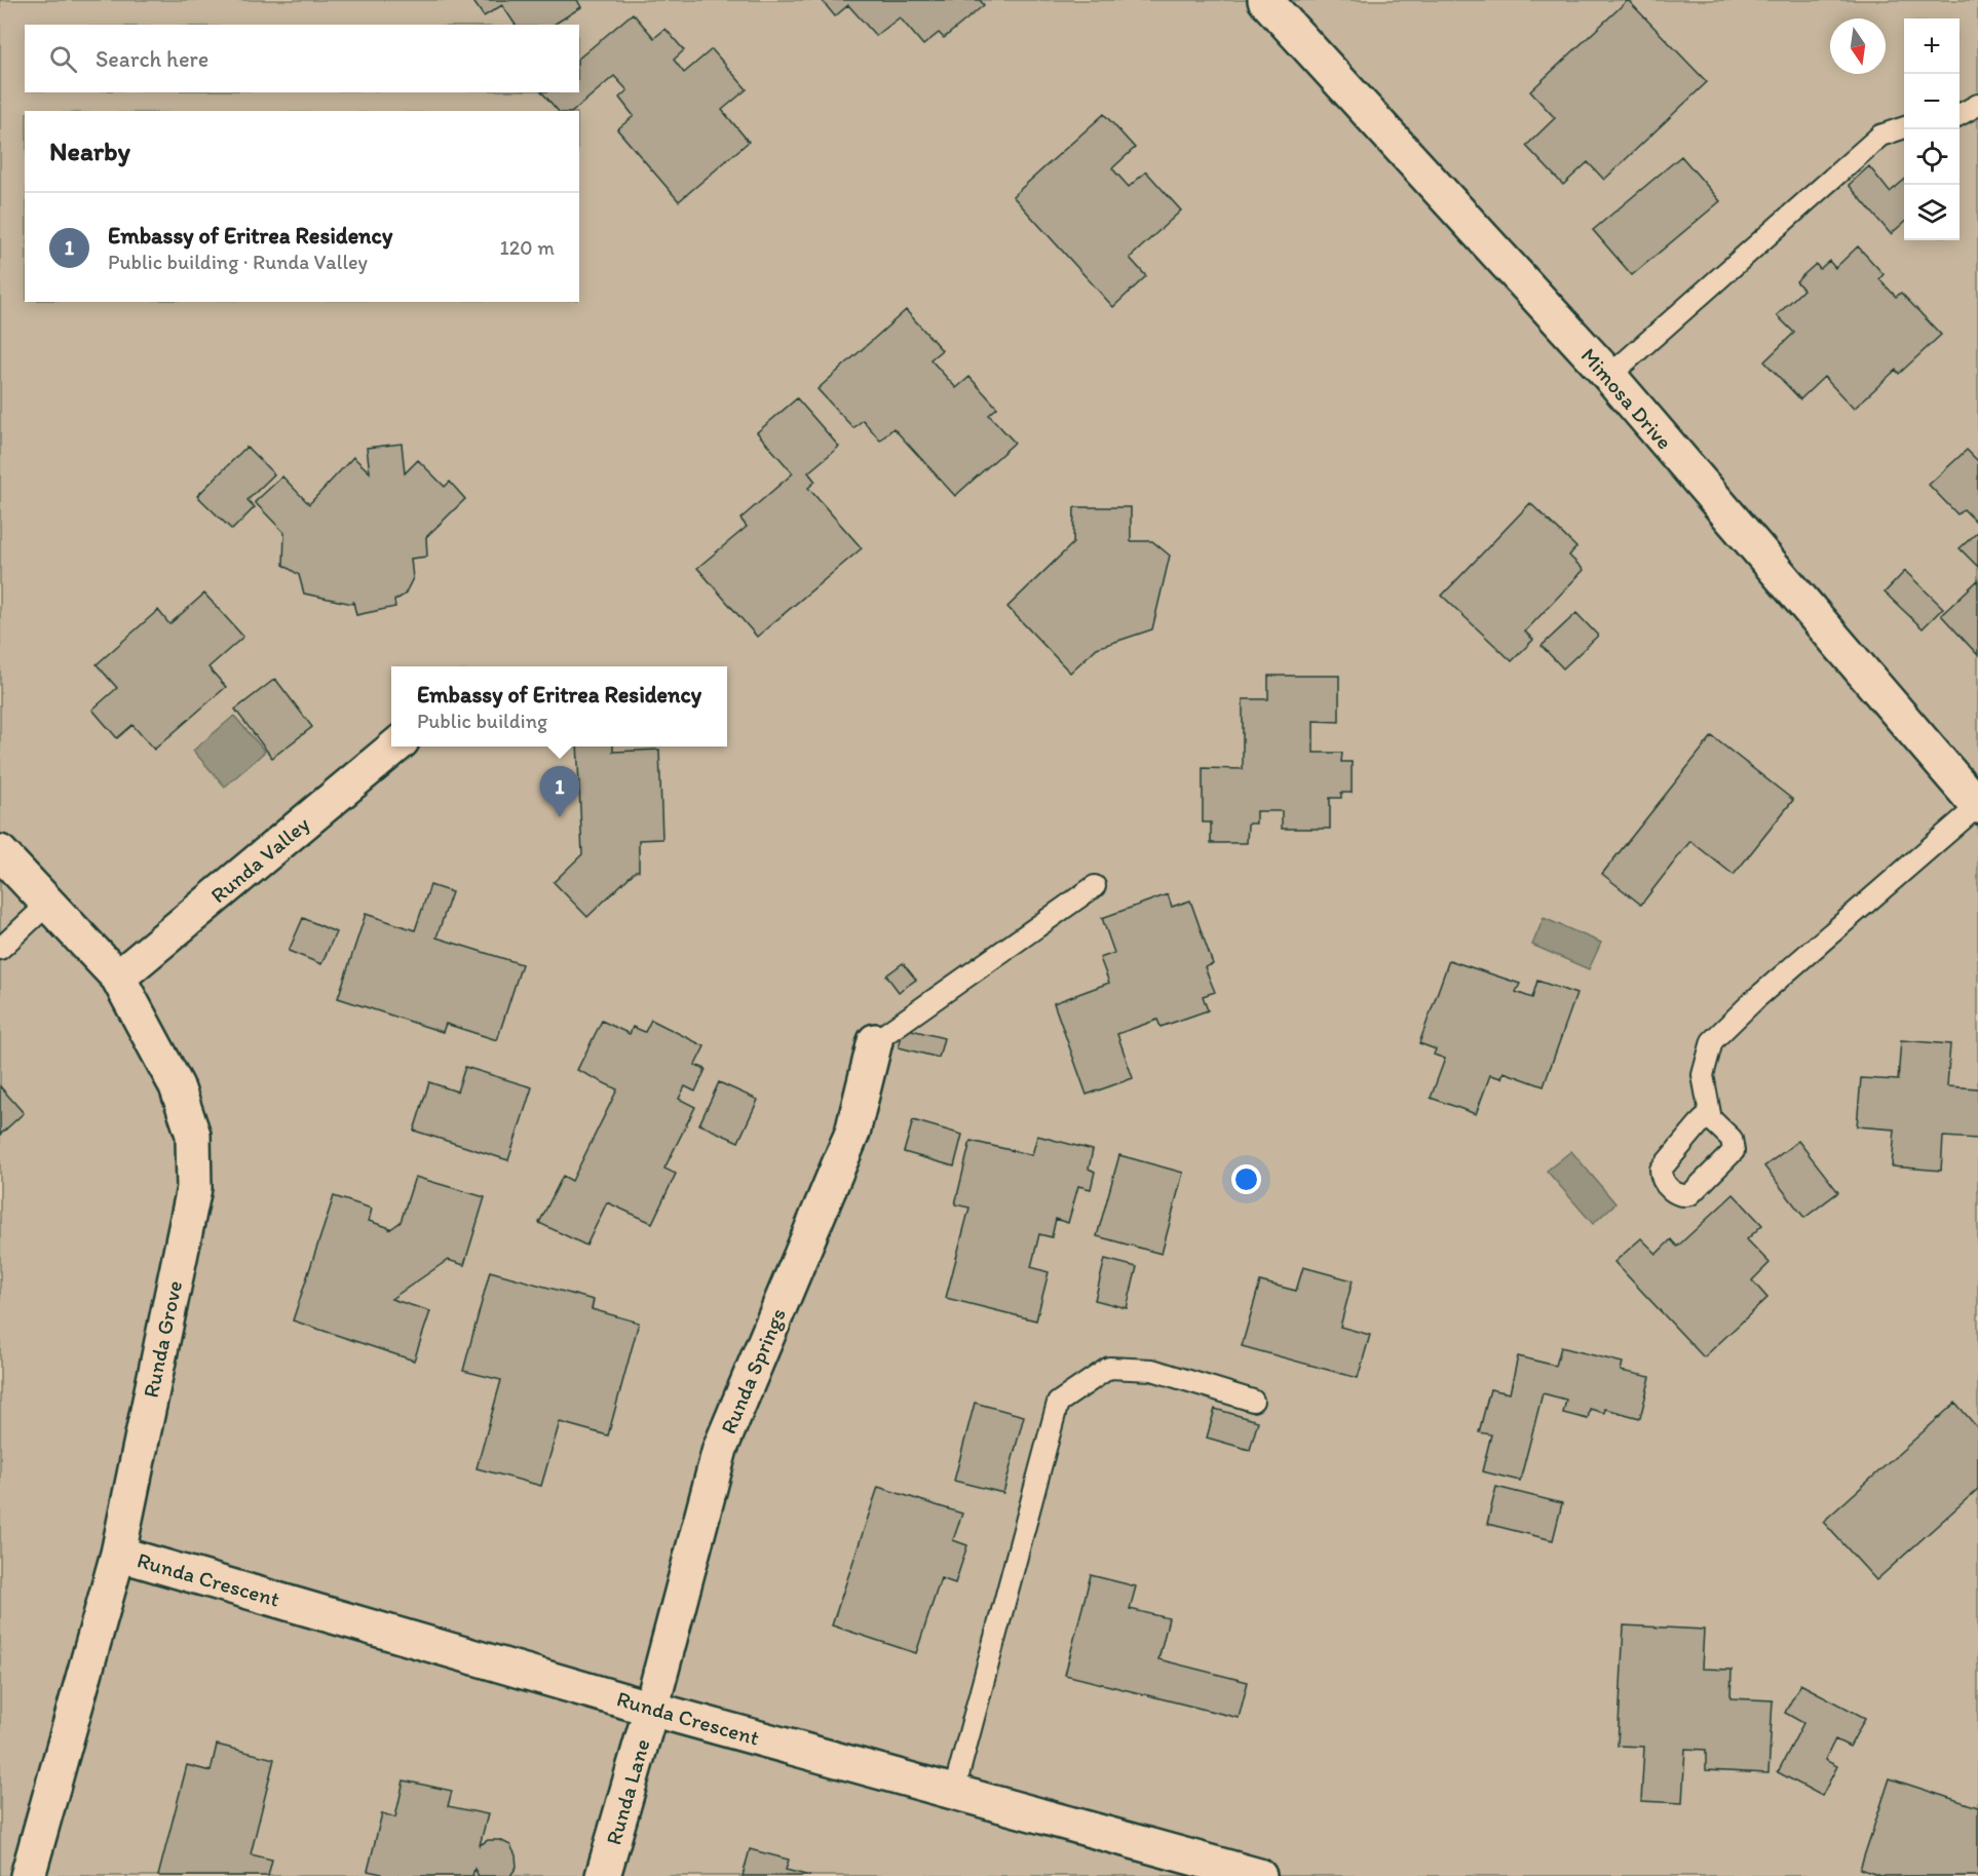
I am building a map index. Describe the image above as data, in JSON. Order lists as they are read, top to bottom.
{
  "streets": {
    "street": [
      "Mimosa Drive",
      "Runda Valley",
      "Runda Grove",
      "Runda Springs",
      "Runda Crescent",
      "Runda Lane"
    ]
  },
  "crossings": [
    ["Runda Valley", "Runda Grove"],
    ["Runda Grove", "Runda Crescent"],
    ["Runda Springs", "Runda Crescent"],
    ["Runda Springs", "Runda Lane"],
    ["Runda Crescent", "Runda Lane"]
  ],
  "north": "bottom",
  "page": {
    "map_buttons": ["+", "−"],
    "search": "Search here",
    "heading": "Nearby",
    "list": [
      {
        "mark": "1",
        "name": "Embassy of Eritrea Residency",
        "note": "Public building · Runda Valley",
        "value": "120 m"
      }
    ],
    "popup": ["Embassy of Eritrea Residency", "Public building"],
    "pins": "1"
  }
}
